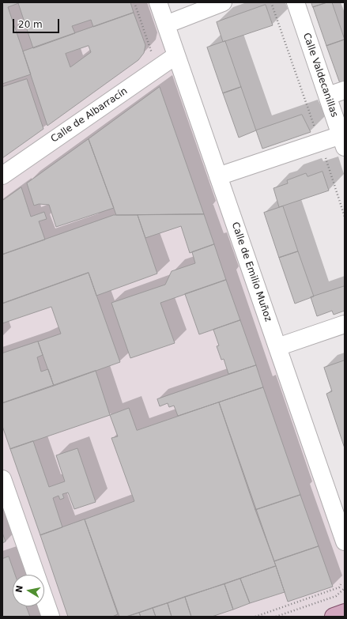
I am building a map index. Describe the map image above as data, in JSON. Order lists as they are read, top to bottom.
{
  "streets": {
    "street": ["Calle Valdecanillas", "Calle de Albarracín", "Calle de Emilio Muñoz"]
  },
  "crossings": [
    ["Calle de Albarracín", "Calle de Emilio Muñoz"]
  ],
  "scale_bar": "20 m",
  "north": "left"
}
